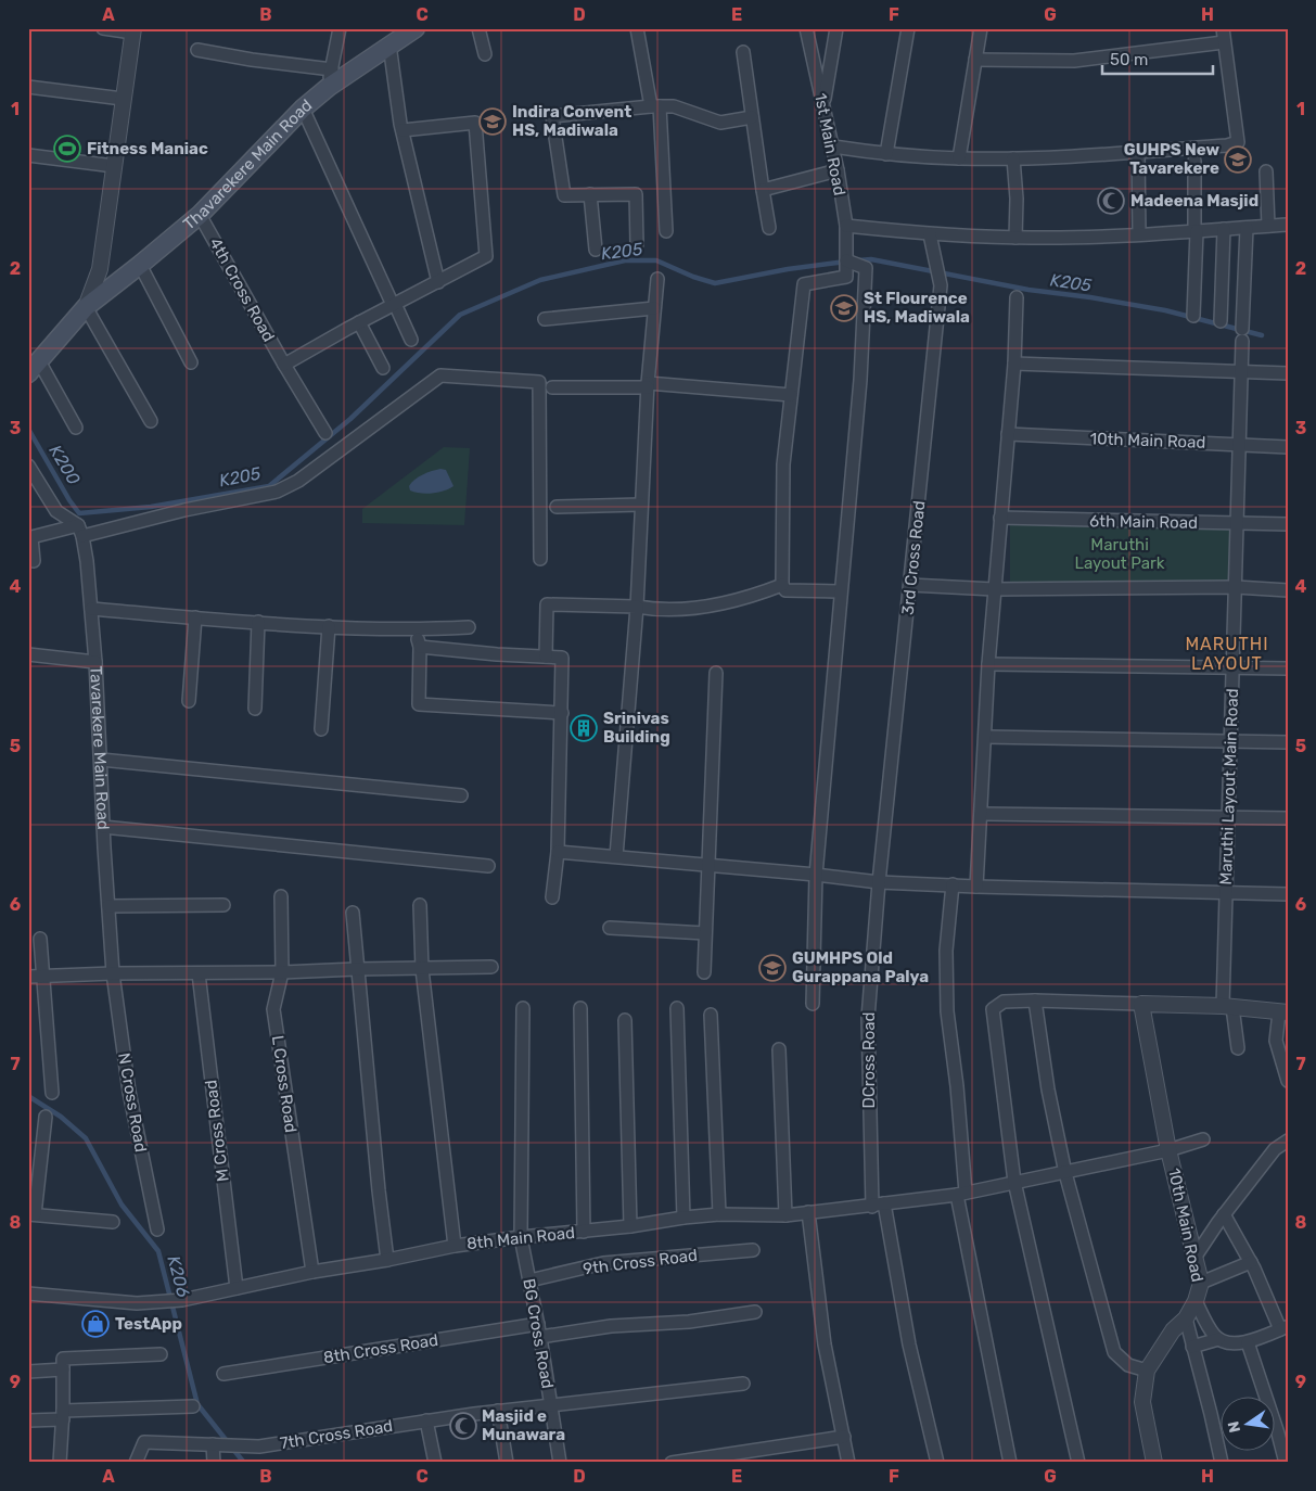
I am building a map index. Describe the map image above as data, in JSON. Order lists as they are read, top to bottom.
{
  "streets": {
    "main road": ["Thavarekere Main Road"],
    "street": [
      "1st Main Road",
      "4th Cross Road",
      "10th Main Road",
      "6th Main Road",
      "3rd Cross Road",
      "Tavarekere Main Road",
      "Maruthi Layout Main Road",
      "DCross Road",
      "L Cross Road",
      "N Cross Road",
      "M Cross Road",
      "8th Main Road",
      "9th Cross Road",
      "BG Cross Road",
      "8th Cross Road",
      "7th Cross Road"
    ]
  },
  "crossings": [
    ["Thavarekere Main Road", "4th Cross Road"],
    ["10th Main Road", "Maruthi Layout Main Road"],
    ["10th Main Road", "8th Main Road"],
    ["6th Main Road", "Maruthi Layout Main Road"],
    ["3rd Cross Road", "DCross Road"],
    ["Tavarekere Main Road", "N Cross Road"],
    ["DCross Road", "8th Main Road"],
    ["L Cross Road", "8th Main Road"],
    ["M Cross Road", "8th Main Road"],
    ["8th Main Road", "BG Cross Road"],
    ["9th Cross Road", "BG Cross Road"],
    ["BG Cross Road", "8th Cross Road"],
    ["BG Cross Road", "7th Cross Road"]
  ],
  "districts": ["MARUTHI LAYOUT"],
  "water": ["K205", "K200", "K206"],
  "parks": ["Maruthi Layout Park"],
  "places": {
    "school or university": [
      "Indira Convent HS, Madiwala",
      "GUHPS New Tavarekere",
      "St Flourence HS, Madiwala",
      "GUMHPS Old Gurappana Palya"
    ],
    "sports": ["Fitness Maniac"],
    "mosque": ["Madeena Masjid", "Masjid e Munawara"],
    "building": ["Srinivas Building"],
    "shop": ["TestApp"]
  },
  "scale_bar": "50 m",
  "north": "left",
  "grid": {
    "columns": [
      "A",
      "B",
      "C",
      "D",
      "E",
      "F",
      "G",
      "H"
    ],
    "rows": [
      "1",
      "2",
      "3",
      "4",
      "5",
      "6",
      "7",
      "8",
      "9"
    ]
  }
}
